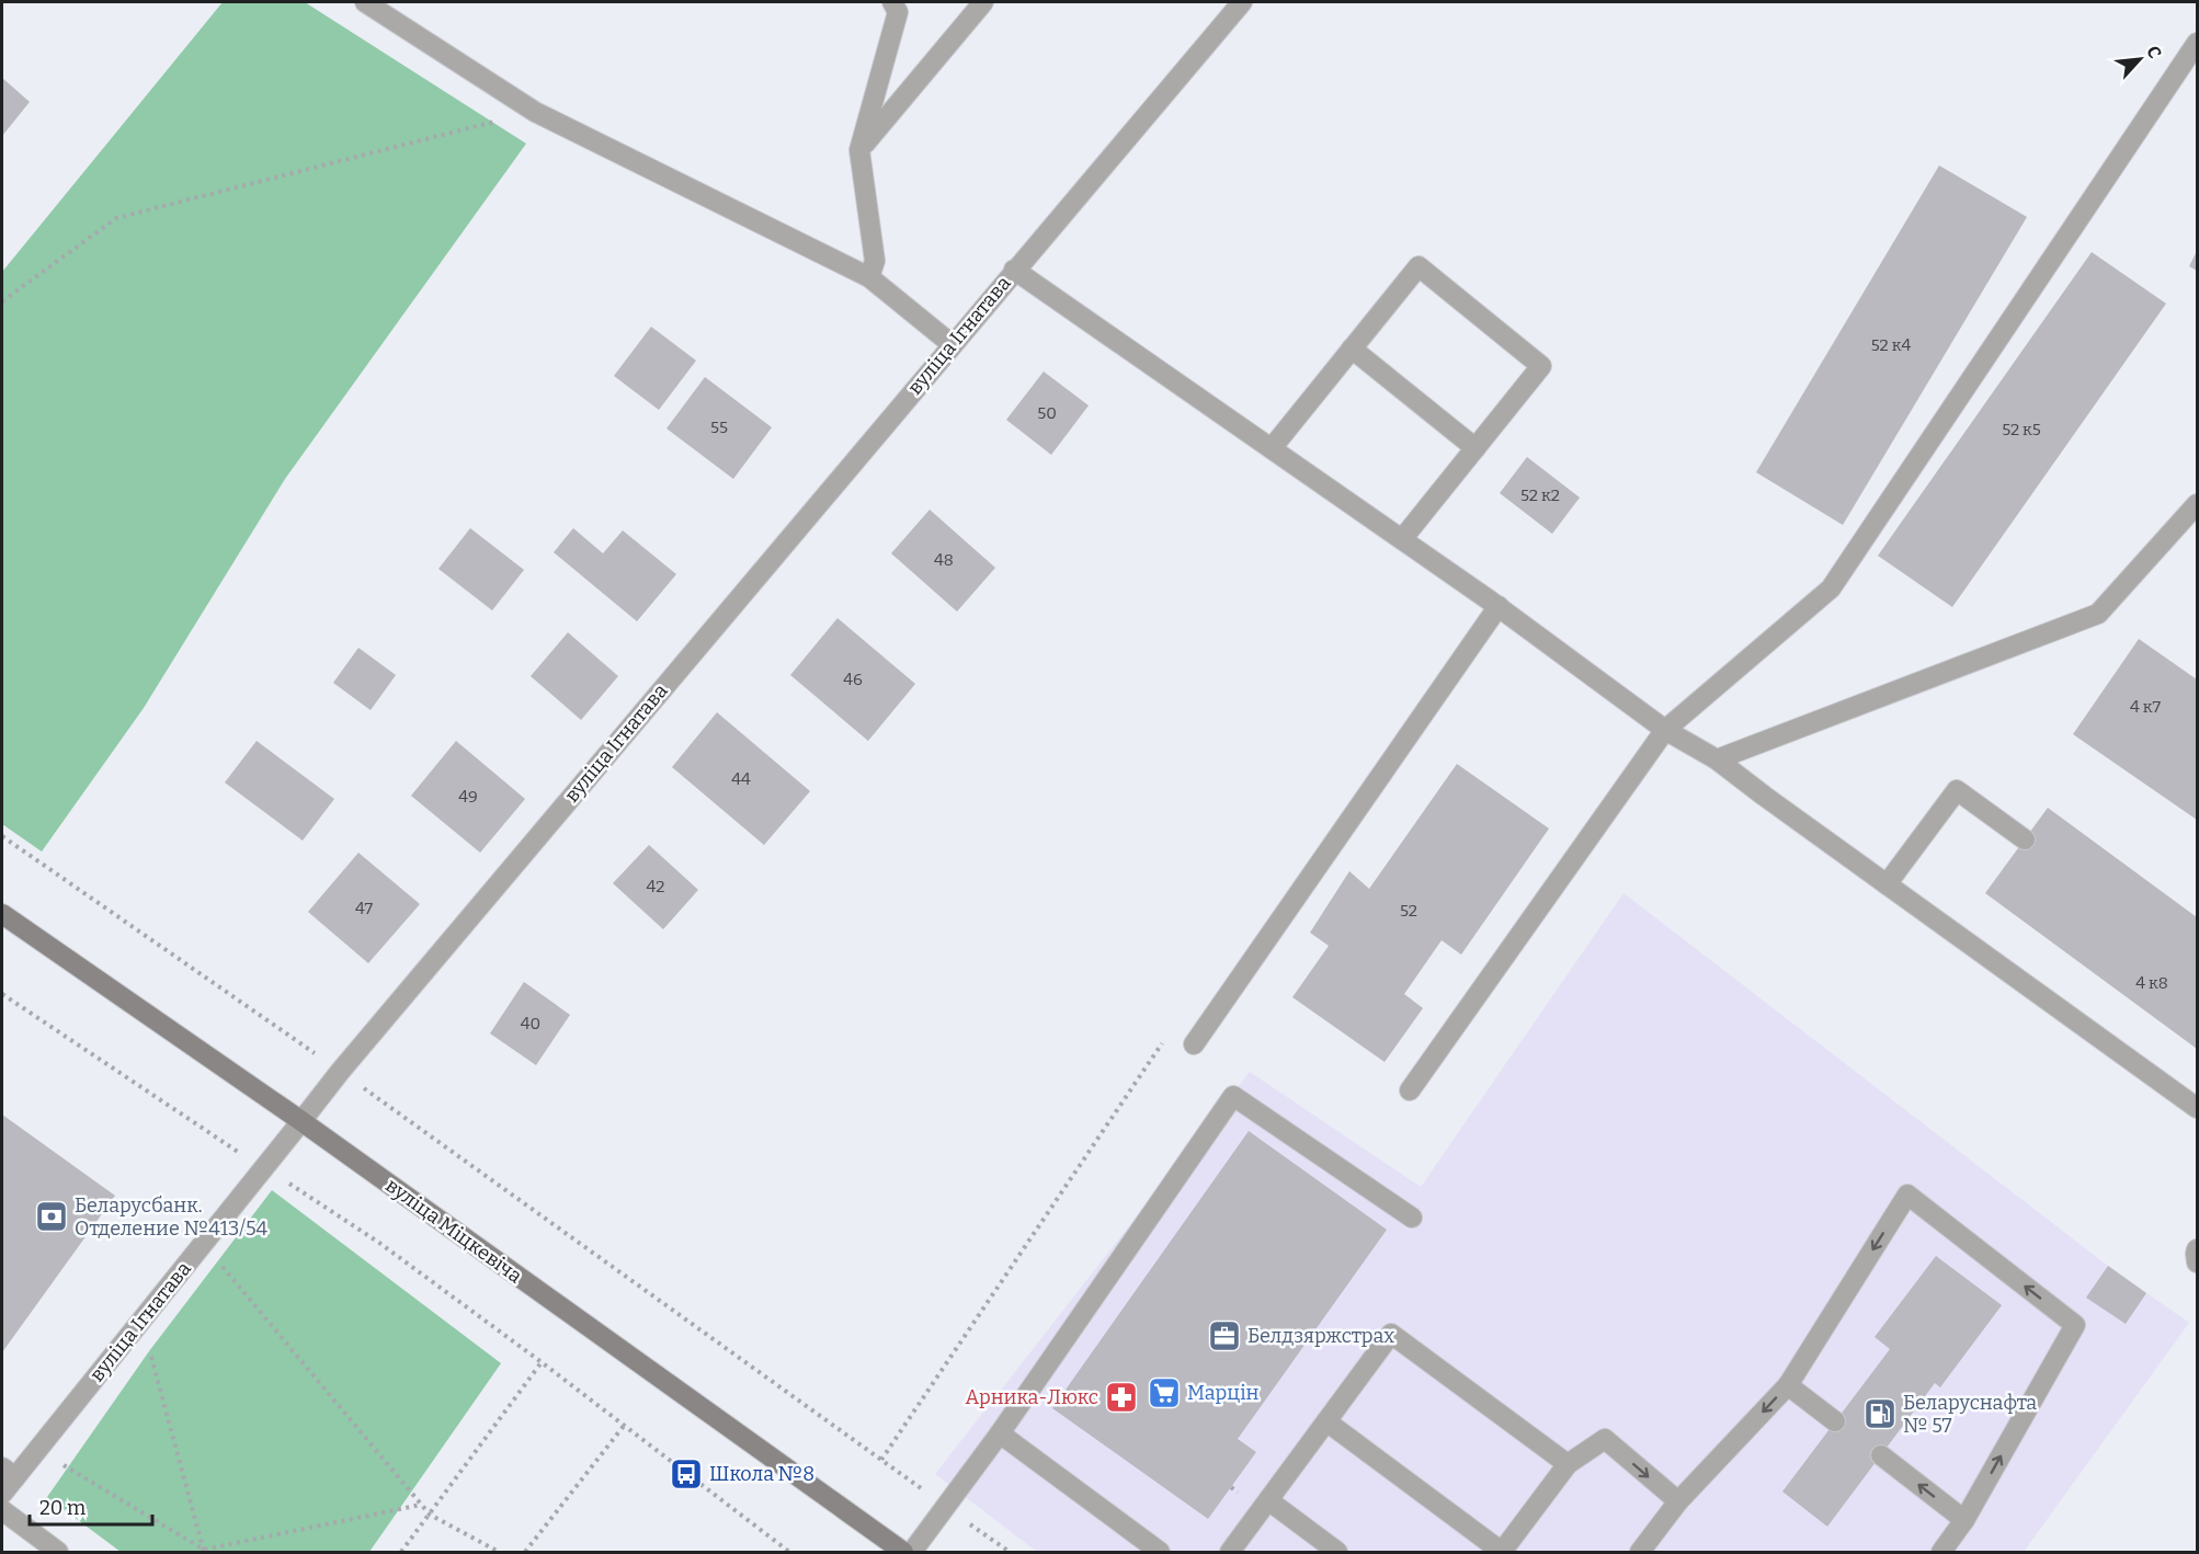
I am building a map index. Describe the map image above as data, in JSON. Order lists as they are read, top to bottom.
{
  "streets": {
    "main road": ["вуліца Міцкевіча"],
    "street": ["вуліца Ігнатава"]
  },
  "crossings": [
    ["вуліца Ігнатава", "вуліца Міцкевіча"]
  ],
  "places": {
    "bank": ["Беларусбанк. Отделение №413/54"],
    "office": ["Белдзяржстрах"],
    "supermarket": ["Марцін"],
    "pharmacy": ["Арника-Люкс"],
    "fuel station": ["Беларуснафта № 57"],
    "bus stop": ["Школа №8"]
  },
  "house_numbers": [
    "52 к4",
    "50",
    "55",
    "52 к5",
    "52 к2",
    "48",
    "46",
    "4 к7",
    "44",
    "49",
    "42",
    "47",
    "52",
    "4 к8",
    "40"
  ],
  "scale_bar": "20 m",
  "north": "top right"
}
